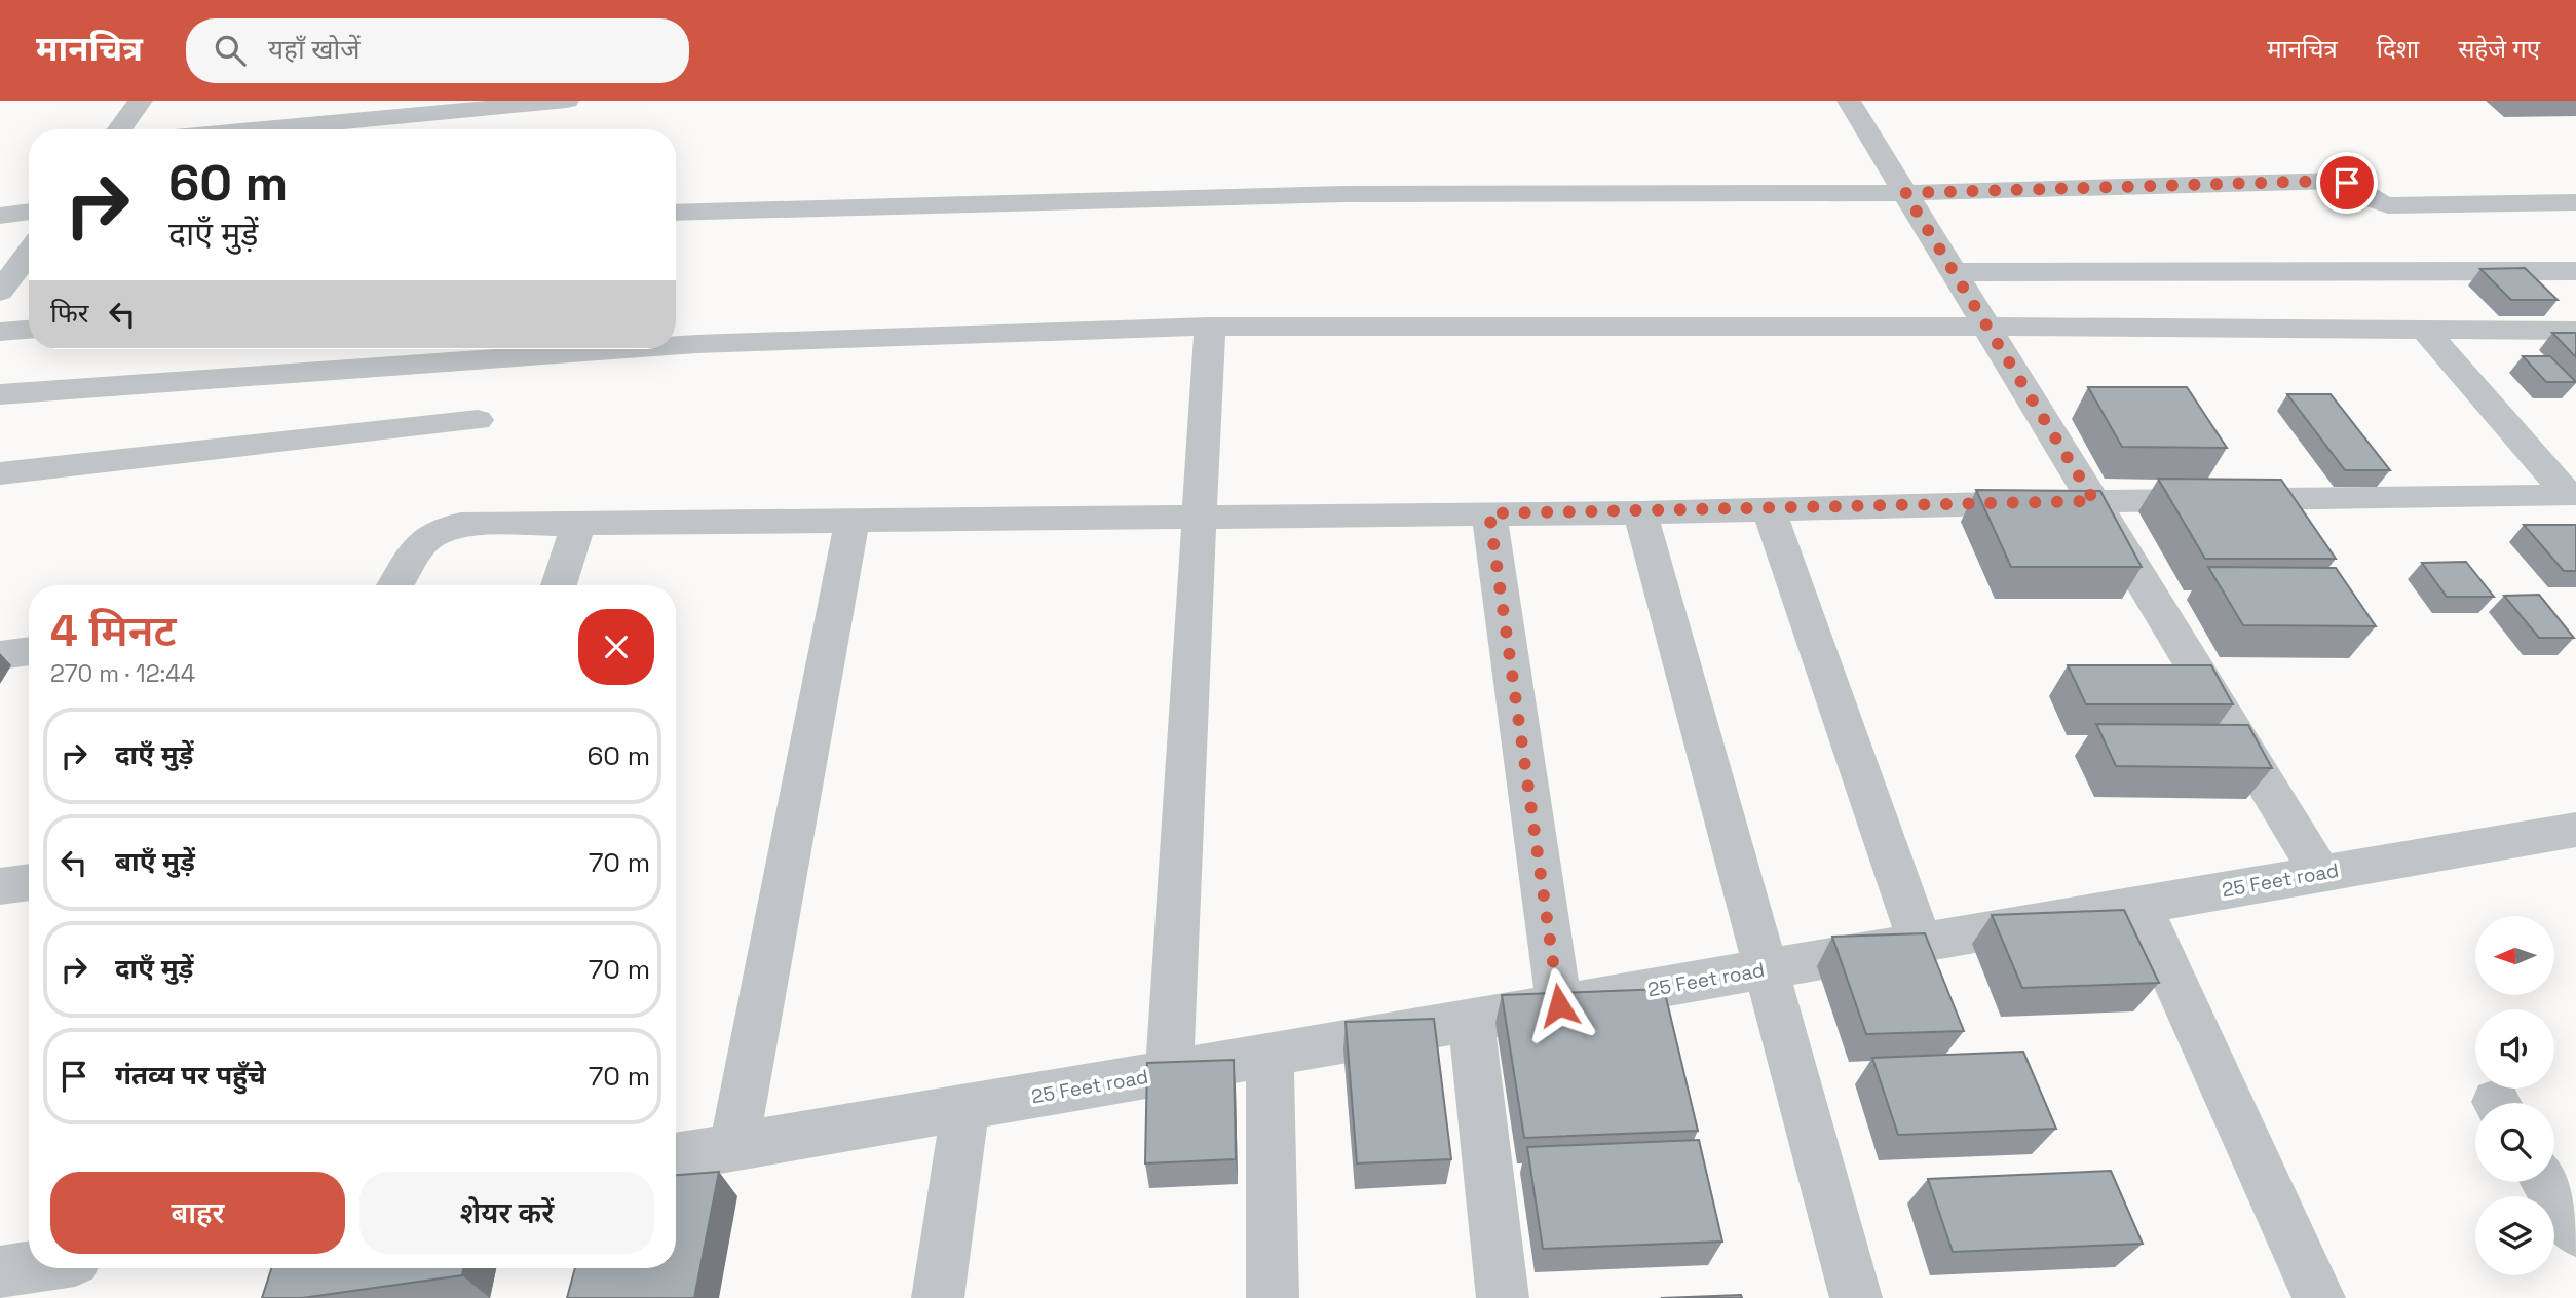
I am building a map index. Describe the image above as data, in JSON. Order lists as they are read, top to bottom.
{
  "streets": {
    "street": ["25 Feet road"]
  },
  "north": "left",
  "page": {
    "header": "मानचित्र",
    "search": "यहाँ खोजें",
    "nav": ["मानचित्र", "दिशा", "सहेजे गए"],
    "turn": ["60 m", "दाएँ मुड़ें"],
    "then": "फिर",
    "heading": ["4 मिनट", "270 m · 12:44"],
    "list": [
      {
        "name": "दाएँ मुड़ें",
        "value": "60 m"
      },
      {
        "name": "बाएँ मुड़ें",
        "value": "70 m"
      },
      {
        "name": "दाएँ मुड़ें",
        "value": "70 m"
      },
      {
        "name": "गंतव्य पर पहुँचे",
        "value": "70 m"
      }
    ],
    "buttons": ["बाहर", "शेयर करें"]
  }
}
